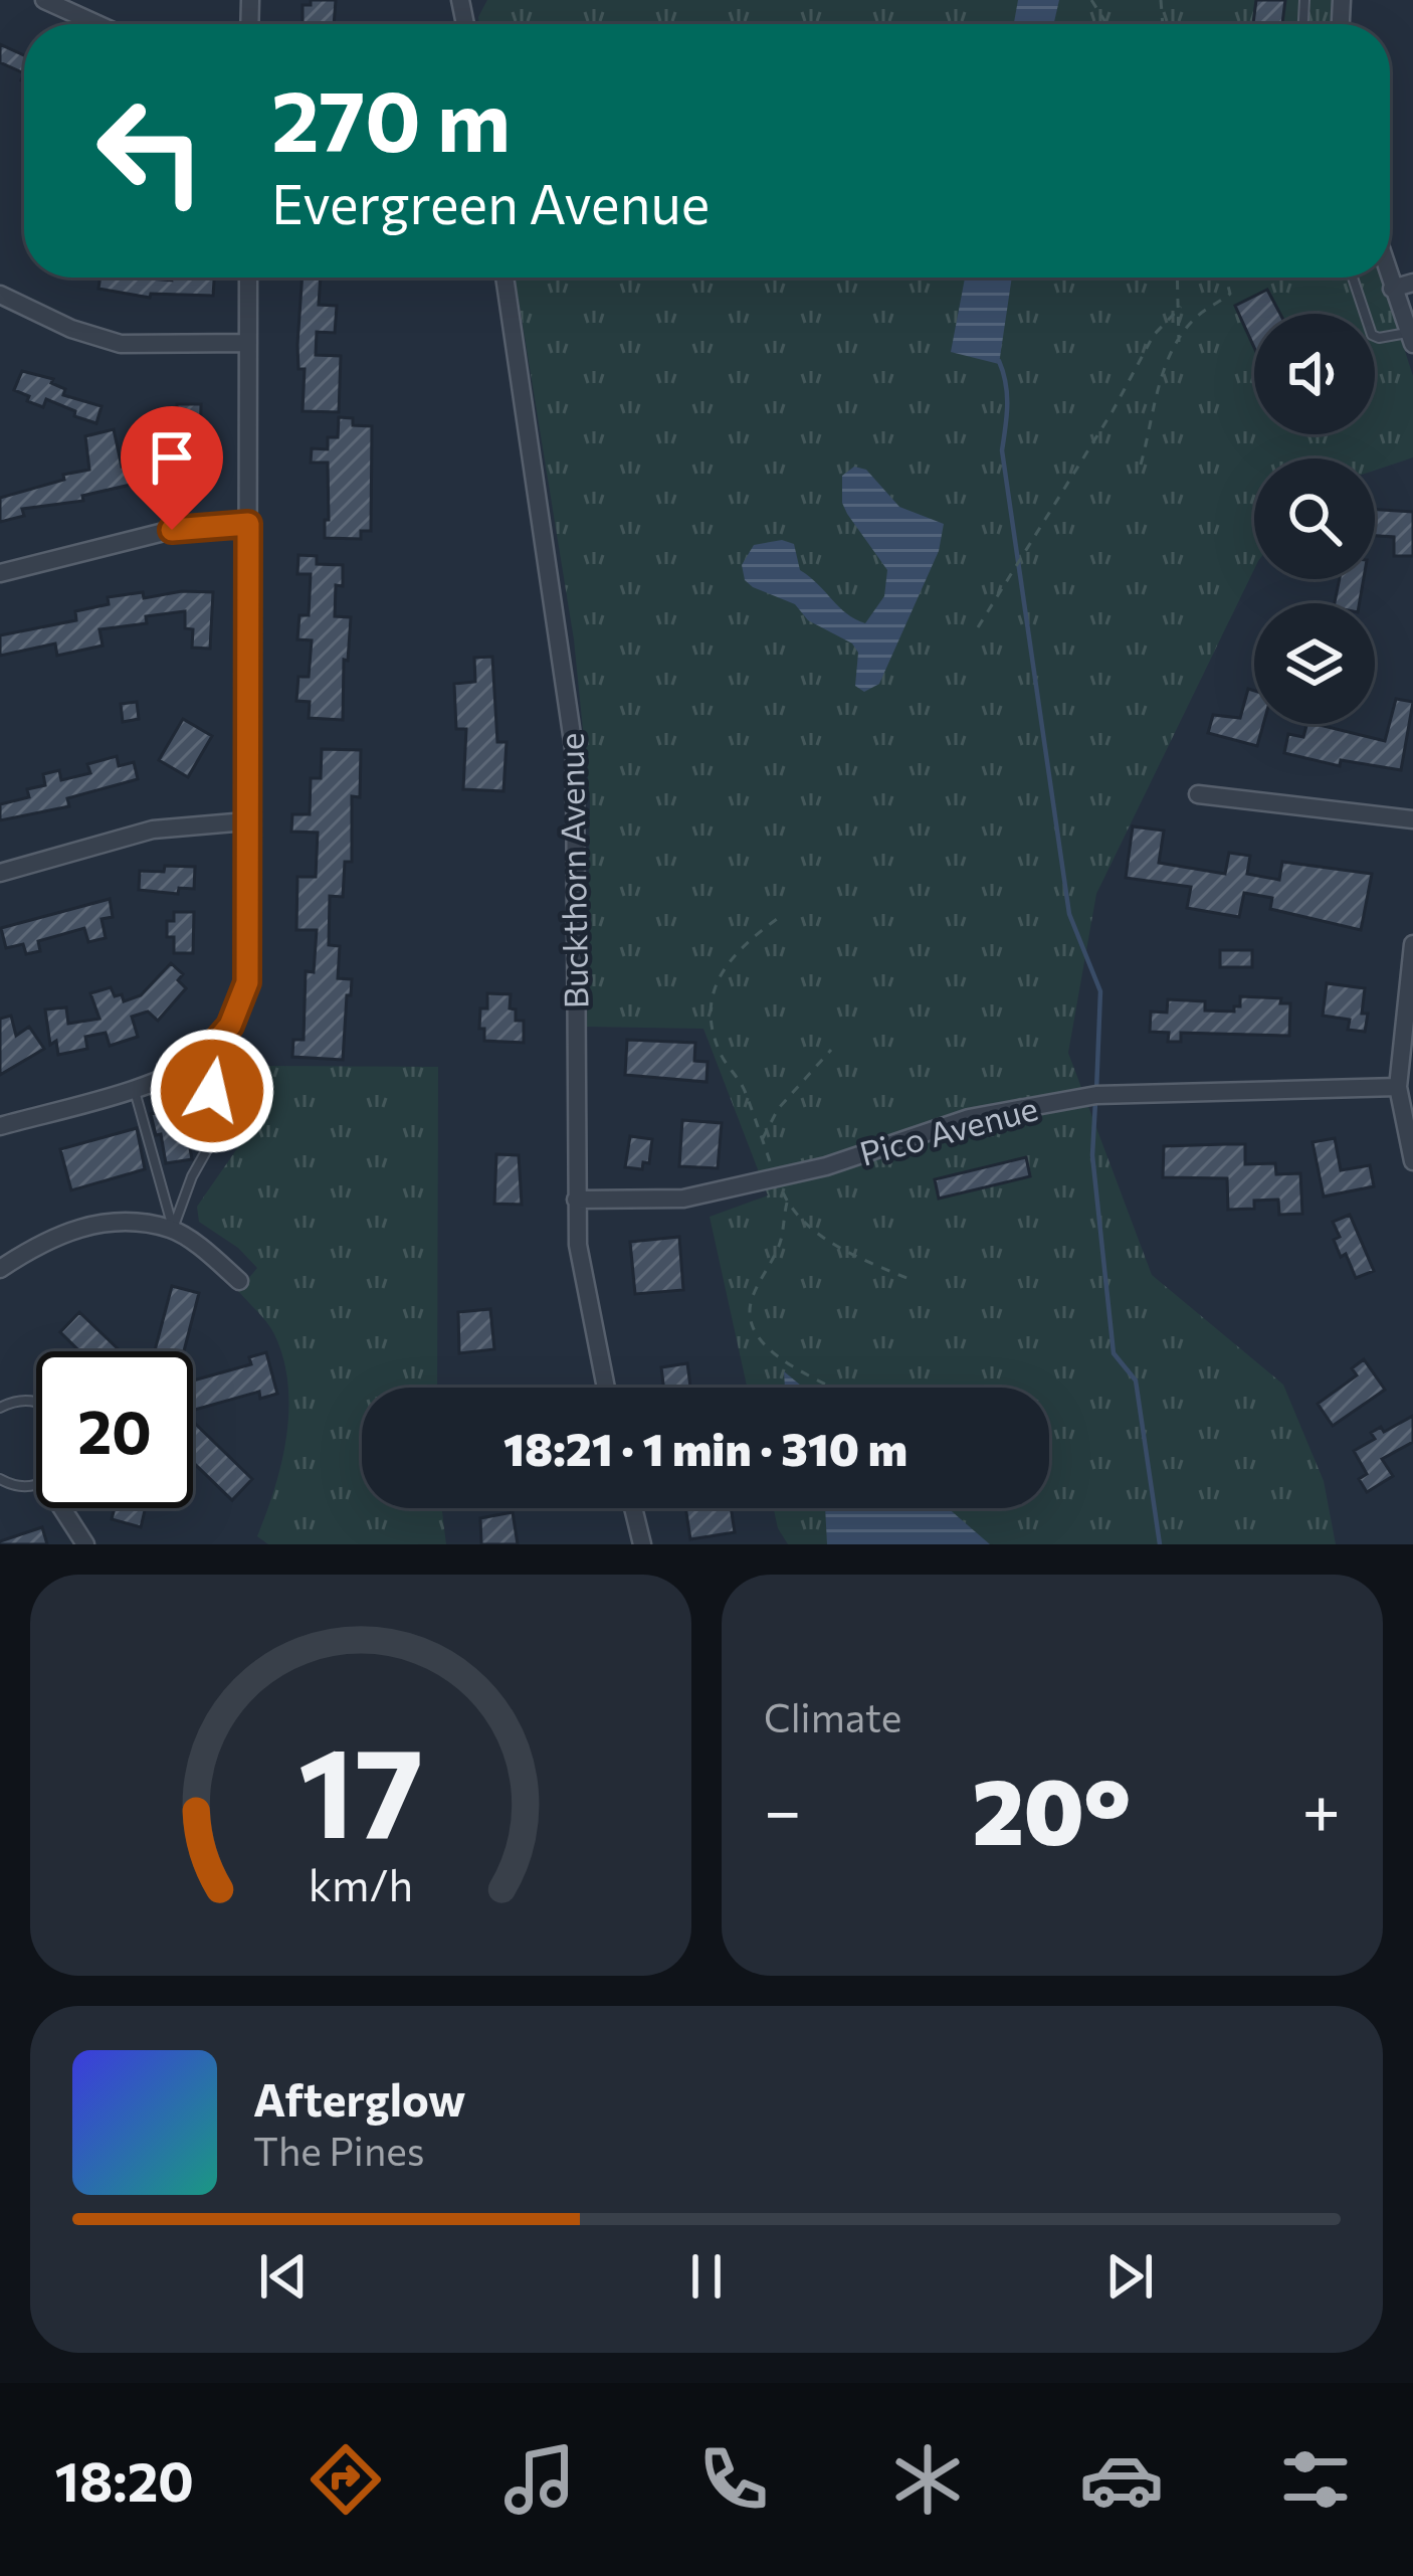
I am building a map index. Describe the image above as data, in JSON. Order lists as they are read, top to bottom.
{
  "streets": {
    "street": ["Buckthorn Avenue", "Pico Avenue"]
  },
  "crossings": [
    ["Buckthorn Avenue", "Pico Avenue"]
  ],
  "page": {
    "turn": ["270 m", "Evergreen Avenue"],
    "limit": "20",
    "trip": "18:21 · 1 min · 310 m",
    "tile": "Climate",
    "heat": ["−", "20°", "+"],
    "song": ["Afterglow", "The Pines"],
    "tabs": "18:20",
    "gauge": ["17", "km/h"]
  }
}
